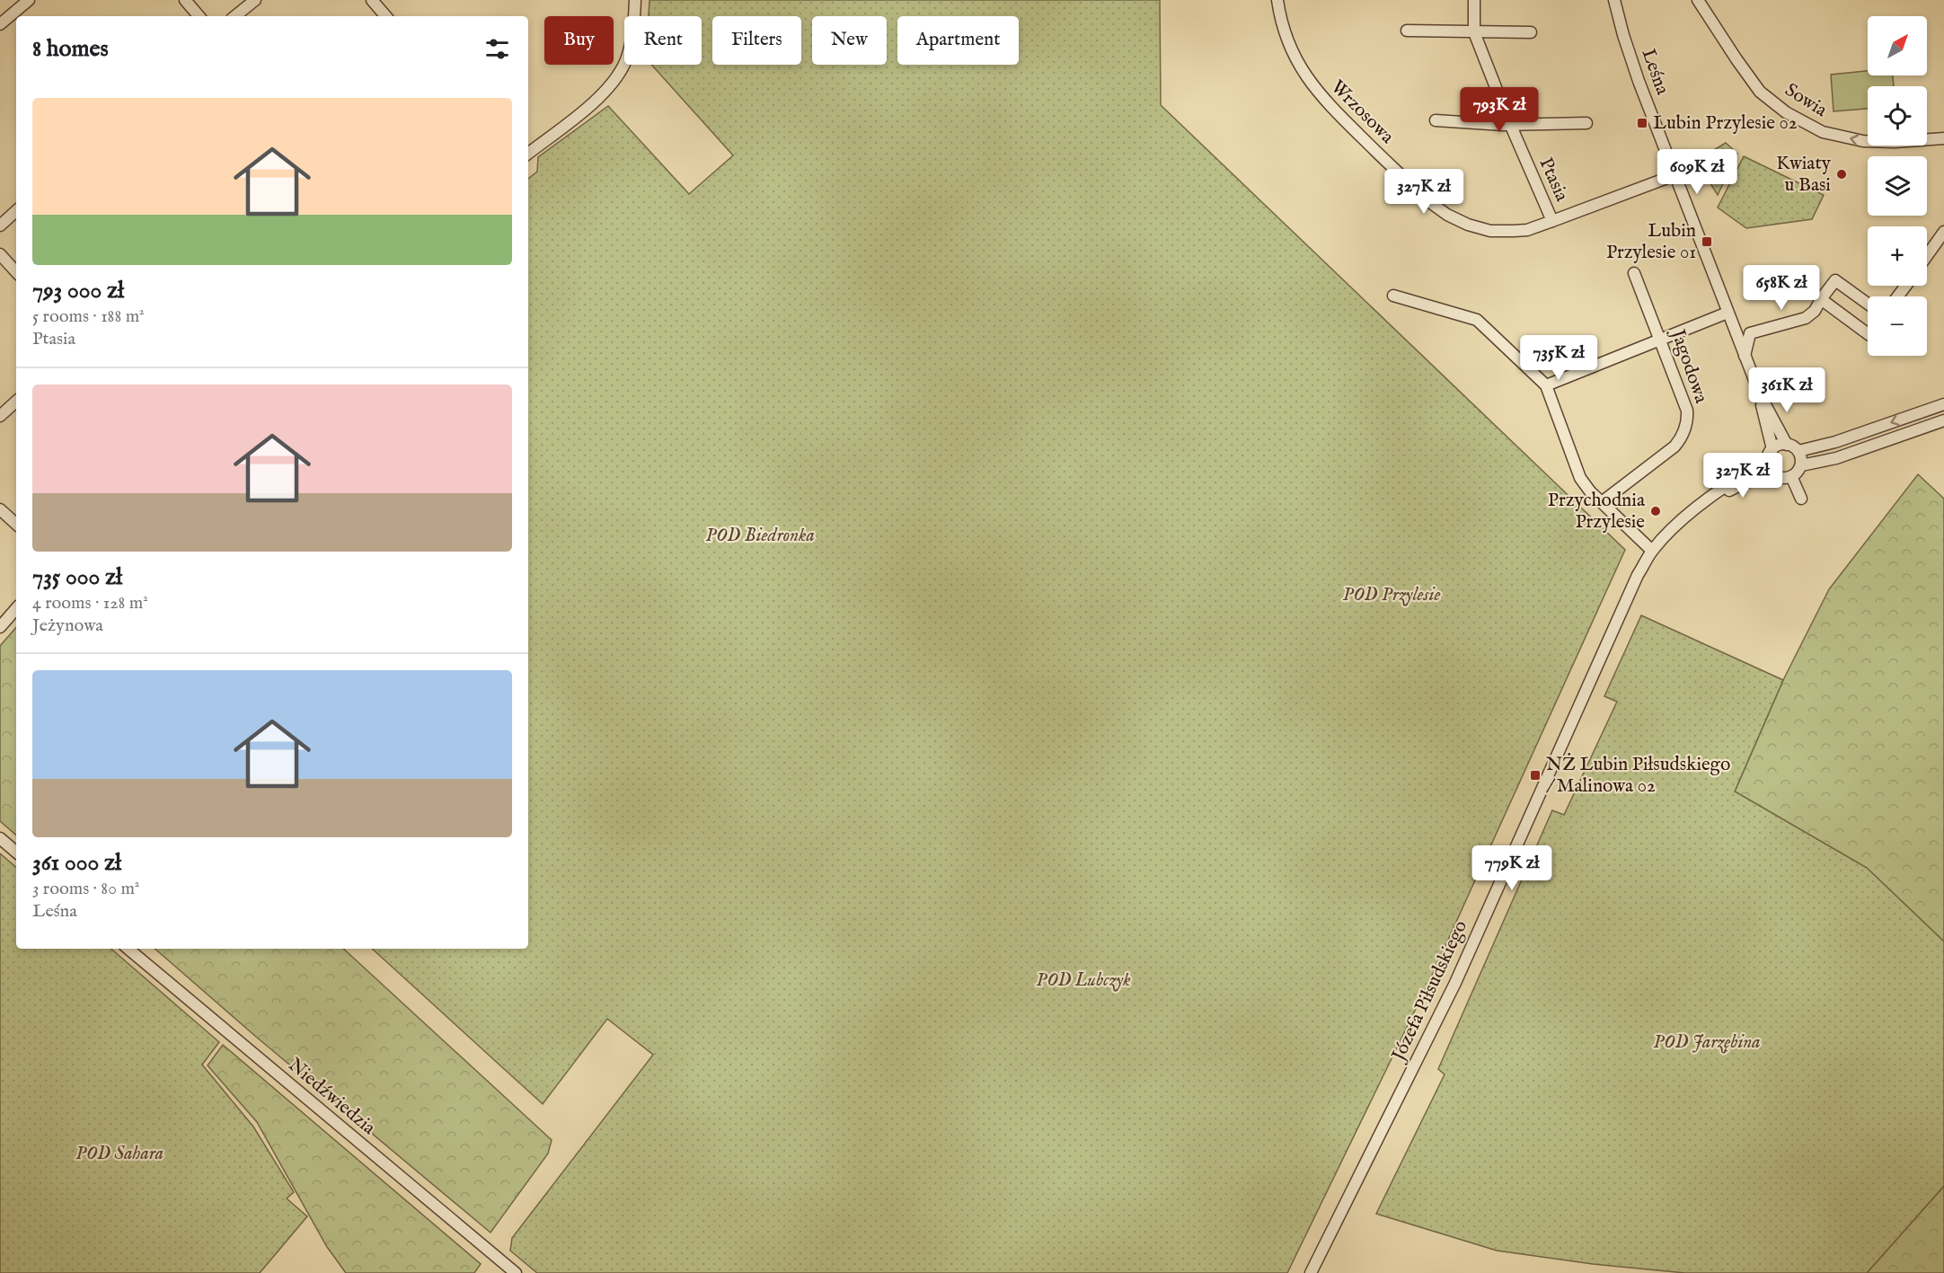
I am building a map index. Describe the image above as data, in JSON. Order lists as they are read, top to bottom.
{
  "streets": {
    "street": [
      "Leśna",
      "Sowia",
      "Wrzosowa",
      "Ptasia",
      "Jagodowa",
      "Józefa Piłsudskiego",
      "Niedźwiedzia"
    ]
  },
  "crossings": [
    ["Leśna", "Wrzosowa"],
    ["Leśna", "Józefa Piłsudskiego"],
    ["Wrzosowa", "Ptasia"]
  ],
  "one_way": ["Sowia"],
  "parks": [
    "POD Biedronka",
    "POD Przylesie",
    "POD Lubczyk",
    "POD Jarzębina",
    "POD Sahara"
  ],
  "places": {
    "transit": ["Lubin Przylesie 02", "Lubin Przylesie 01", "NŻ Lubin Piłsudskiego / Malinowa 02"],
    "other": ["Kwiaty u Basi", "Przychodnia Przylesie"]
  },
  "north": "top right",
  "page": {
    "map_buttons": ["+", "−"],
    "chip": [
      "Buy",
      "Rent",
      "Filters",
      "New",
      "Apartment"
    ],
    "heading": "8 homes",
    "list": [
      {
        "name": "793 000 zł",
        "note": "5 rooms · 188 m² · Ptasia"
      },
      {
        "name": "735 000 zł",
        "note": "4 rooms · 128 m² · Jeżynowa"
      },
      {
        "name": "361 000 zł",
        "note": "3 rooms · 80 m² · Leśna"
      }
    ],
    "price": [
      "793K zł",
      "609K zł",
      "327K zł",
      "658K zł",
      "735K zł",
      "361K zł",
      "327K zł",
      "779K zł"
    ]
  }
}
